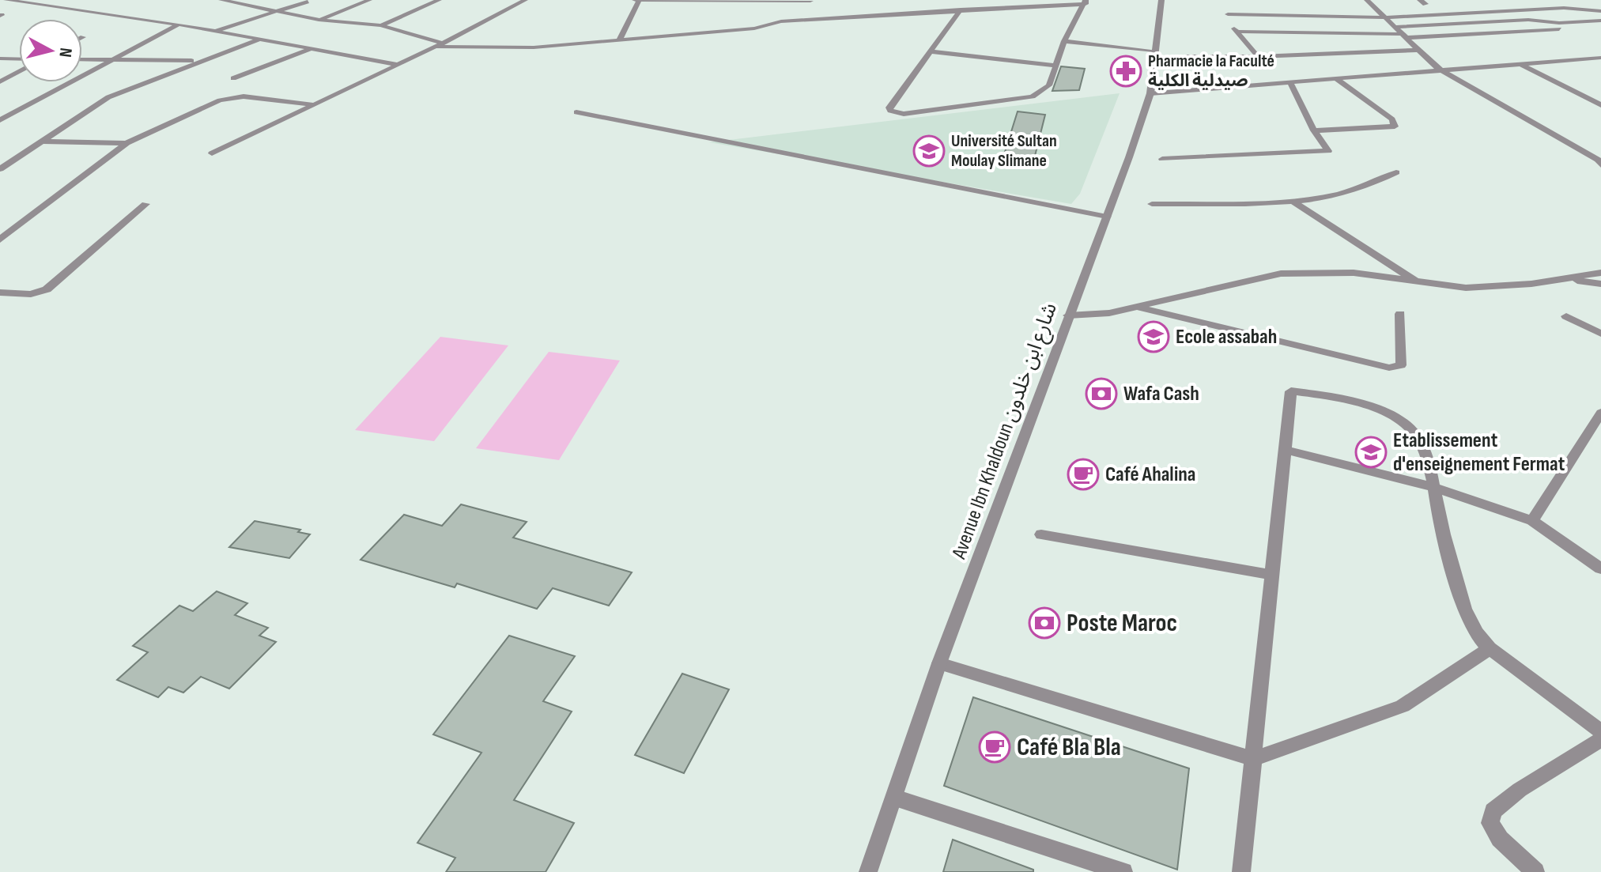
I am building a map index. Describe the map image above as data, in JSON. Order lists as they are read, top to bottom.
{
  "streets": {
    "street": ["Avenue Ibn Khaldoun شارع ابن خلدون"]
  },
  "places": {
    "pharmacy": ["Pharmacie la Faculté صيدلية الكلية"],
    "school or university": ["Université Sultan Moulay Slimane", "Ecole assabah", "Etablissement d'enseignement Fermat"],
    "bank": ["Wafa Cash", "Poste Maroc"],
    "cafe": ["Café Ahalina", "Café Bla Bla"]
  },
  "north": "right"
}
